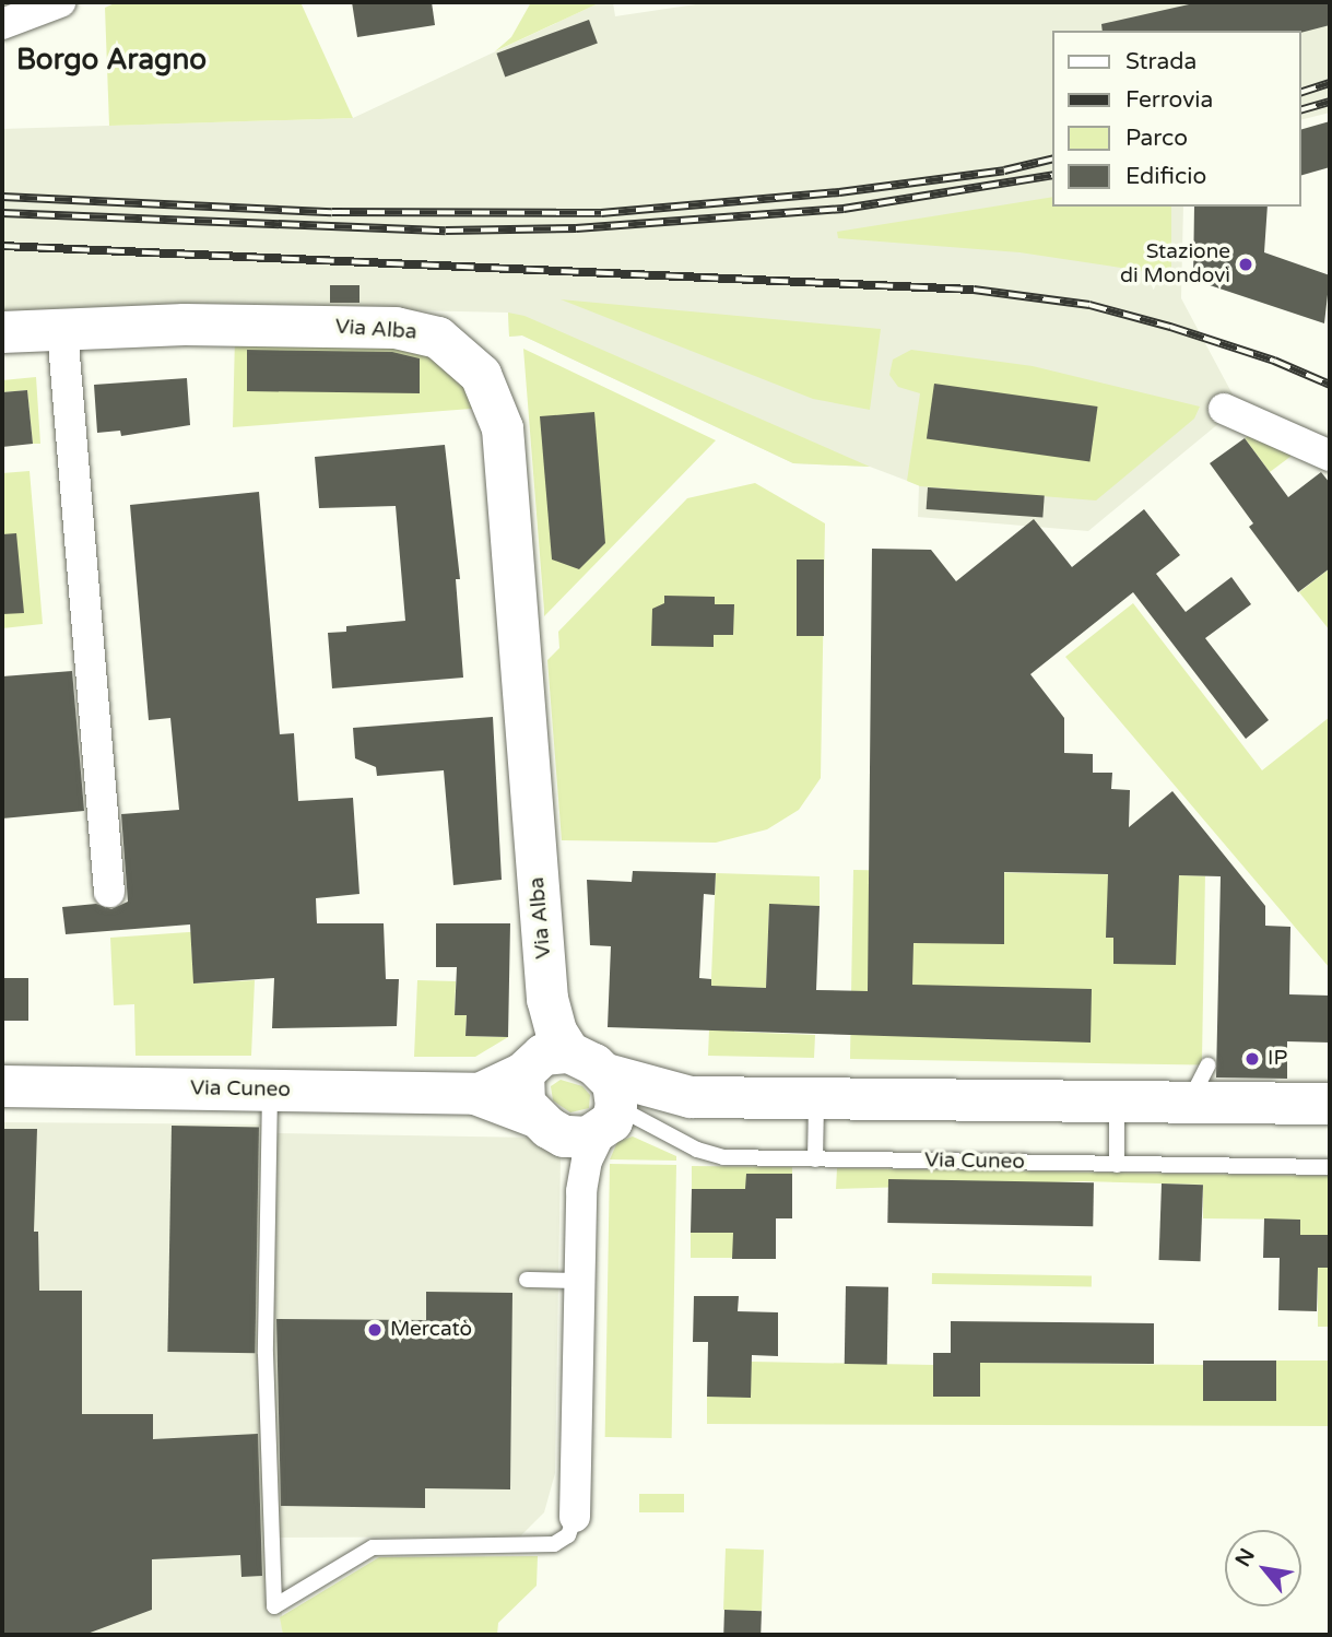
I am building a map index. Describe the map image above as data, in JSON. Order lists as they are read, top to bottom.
{
  "streets": {
    "main road": ["Via Alba", "Via Cuneo"]
  },
  "crossings": [
    ["Via Alba", "Via Cuneo"]
  ],
  "districts": ["Borgo Aragno"],
  "places": ["Stazione di Mondovì", "IP", "Mercatò"],
  "legend": [
    "Strada",
    "Ferrovia",
    "Parco",
    "Edificio"
  ],
  "north": "top left"
}
